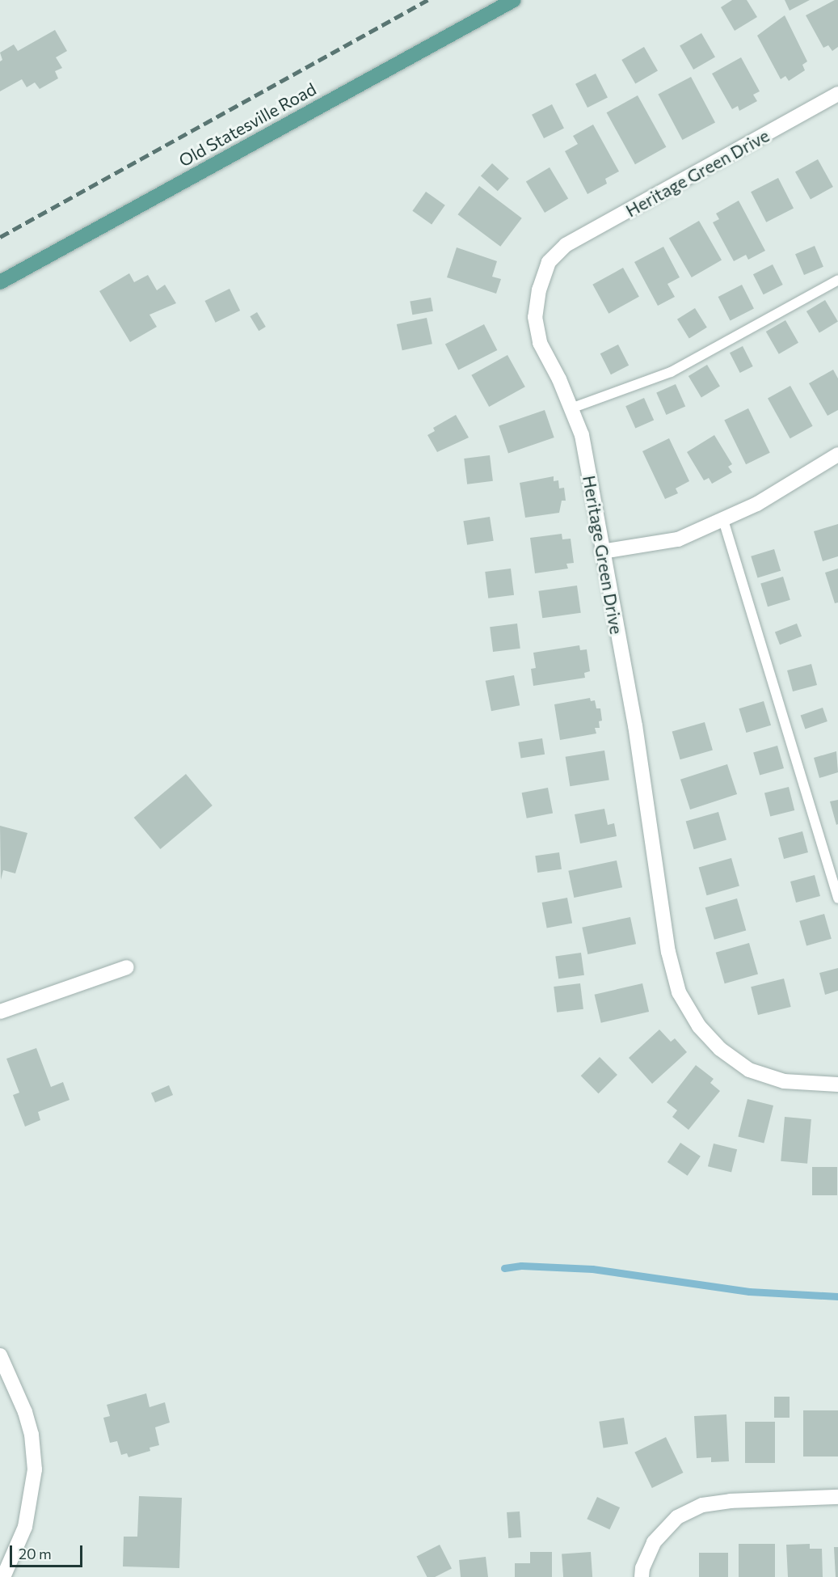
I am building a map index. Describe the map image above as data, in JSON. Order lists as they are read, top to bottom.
{
  "streets": {
    "main road": ["Old Statesville Road"],
    "street": ["Heritage Green Drive"]
  },
  "scale_bar": "20 m"
}
